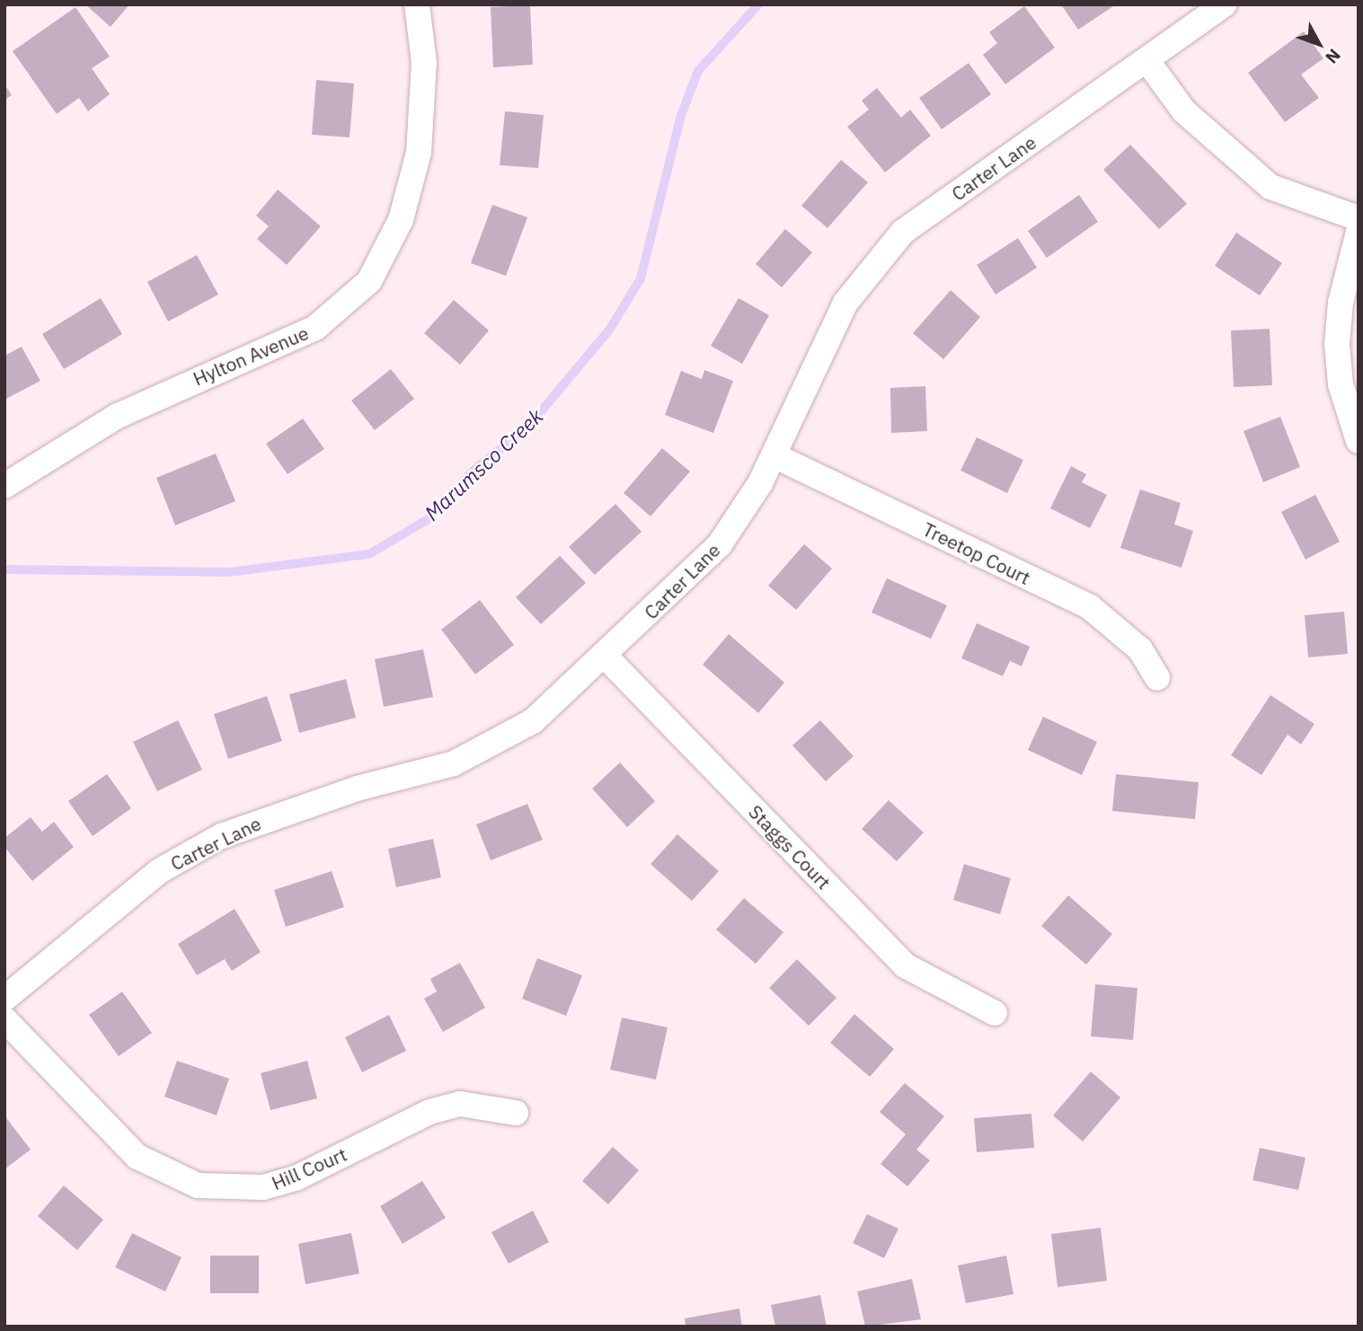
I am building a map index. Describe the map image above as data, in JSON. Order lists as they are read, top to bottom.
{
  "streets": {
    "street": [
      "Carter Lane",
      "Hylton Avenue",
      "Treetop Court",
      "Staggs Court",
      "Hill Court"
    ]
  },
  "crossings": [
    ["Carter Lane", "Treetop Court"],
    ["Carter Lane", "Staggs Court"]
  ],
  "water": ["Marumsco Creek"],
  "north": "bottom right"
}
